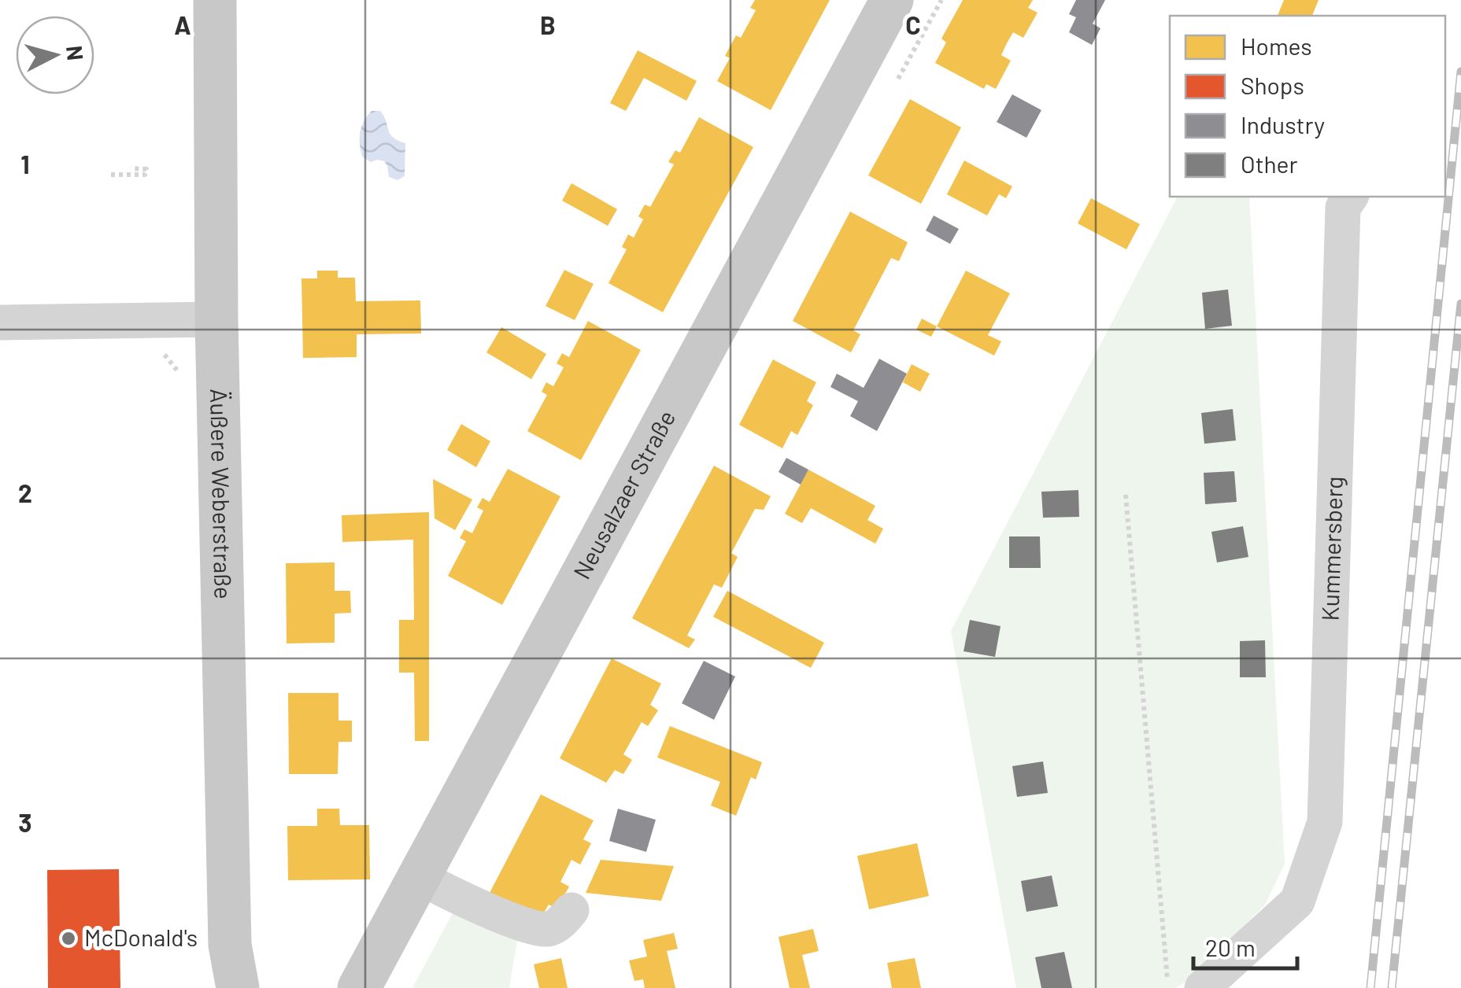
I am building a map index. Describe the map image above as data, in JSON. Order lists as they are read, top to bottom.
{
  "streets": {
    "main road": ["Neusalzaer Straße", "Äußere Weberstraße"],
    "street": ["Kummersberg"]
  },
  "places": ["McDonald's"],
  "legend": [
    "Homes",
    "Shops",
    "Industry",
    "Other"
  ],
  "scale_bar": "20 m",
  "north": "right",
  "grid": {
    "columns": ["A", "B", "C"],
    "rows": ["1", "2", "3"]
  }
}
